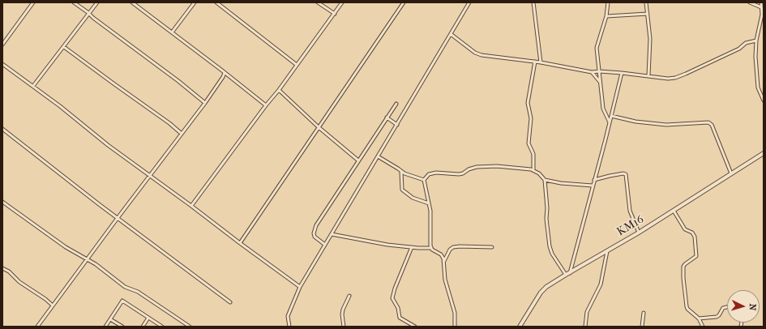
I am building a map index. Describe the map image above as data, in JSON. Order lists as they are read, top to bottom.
{
  "streets": {
    "street": ["KM16"]
  },
  "north": "right"
}
